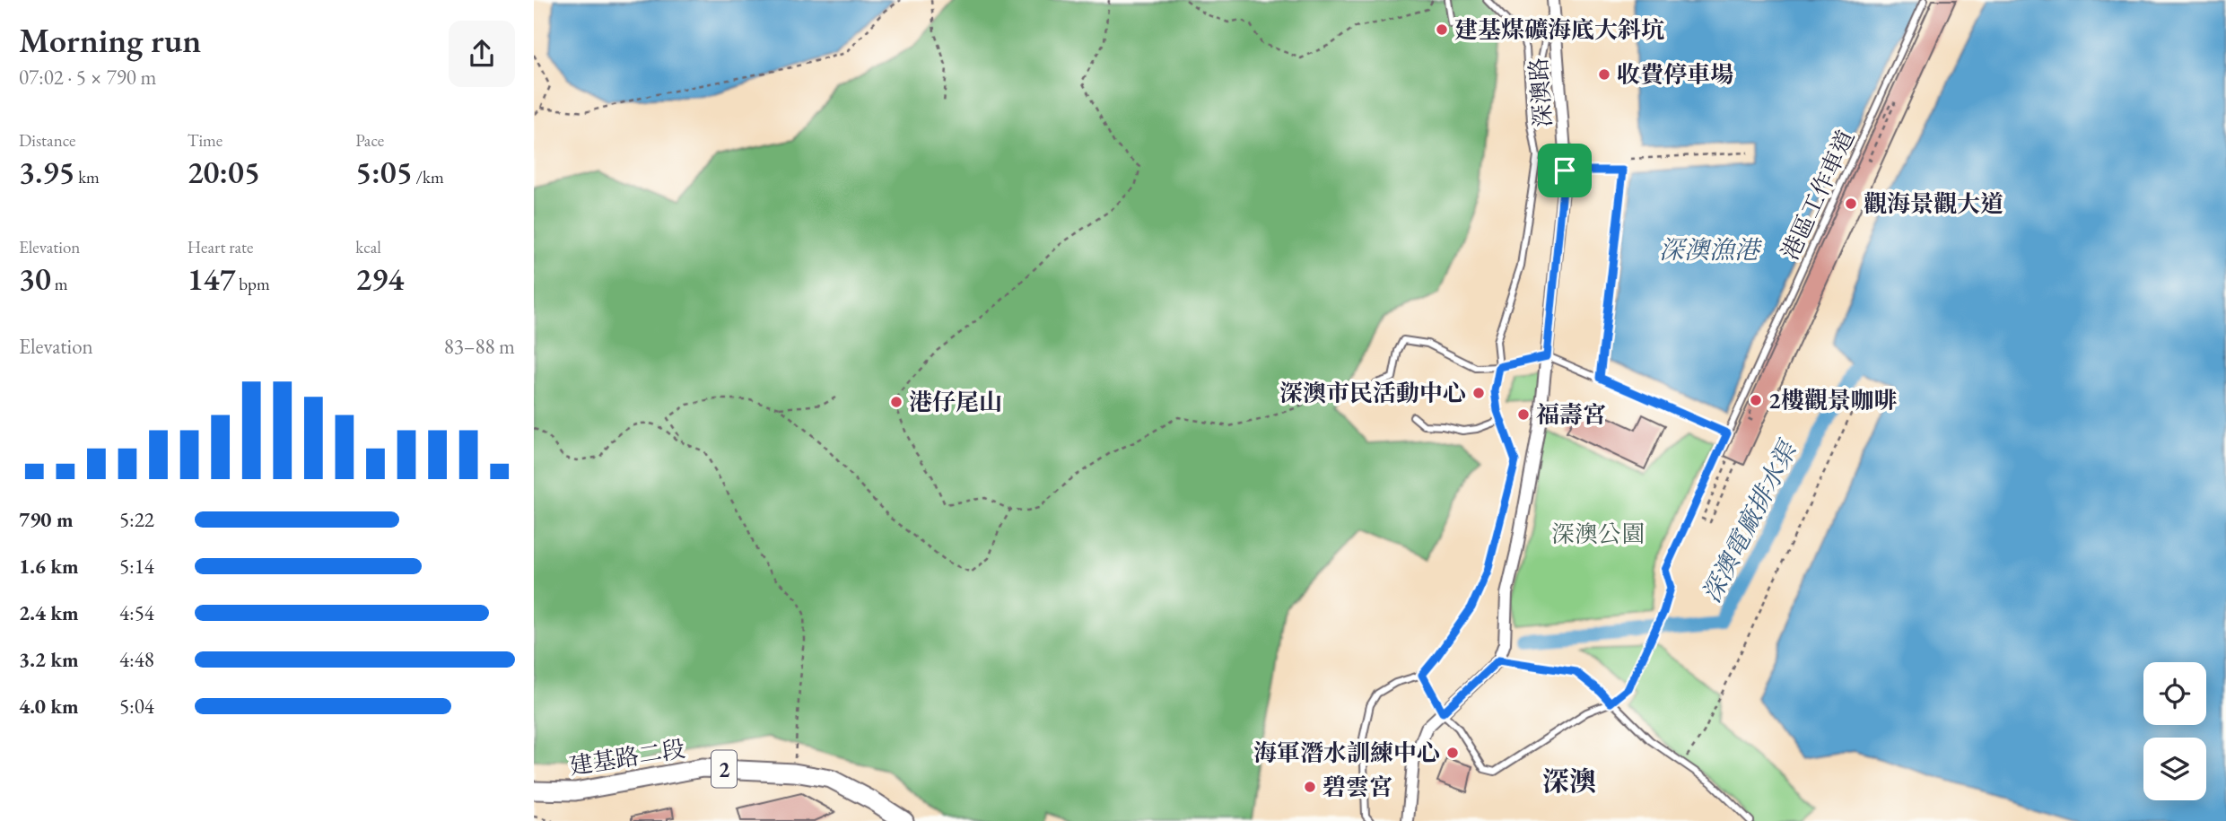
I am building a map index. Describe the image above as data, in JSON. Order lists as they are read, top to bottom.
{
  "streets": {
    "main road": ["建基路二段", "2"],
    "street": ["深澳路"],
    "lane": ["港區工作車道"]
  },
  "districts": ["深澳"],
  "water": ["深澳漁港", "深澳電廠排水渠"],
  "parks": ["深澳公園"],
  "places": [
    "建基煤礦海底大斜坑",
    "收費停車場",
    "觀海景觀大道",
    "深澳市民活動中心",
    "2樓觀景咖啡",
    "港仔尾山",
    "福壽宮",
    "海軍潛水訓練中心",
    "碧雲宮"
  ],
  "page": {
    "heading": ["Morning run", "07:02 · 5 × 790 m"],
    "stats": [
      ["Distance", "3.95 km"],
      ["Time", "20:05"],
      ["Pace", "5:05 /km"],
      ["Elevation", "30 m"],
      ["Heart rate", "147 bpm"],
      ["kcal", "294"]
    ],
    "chart": ["Elevation", "83–88 m"],
    "list": [
      {
        "name": "790 m",
        "note": "5:22"
      },
      {
        "name": "1.6 km",
        "note": "5:14"
      },
      {
        "name": "2.4 km",
        "note": "4:54"
      },
      {
        "name": "3.2 km",
        "note": "4:48"
      },
      {
        "name": "4.0 km",
        "note": "5:04"
      }
    ]
  }
}
